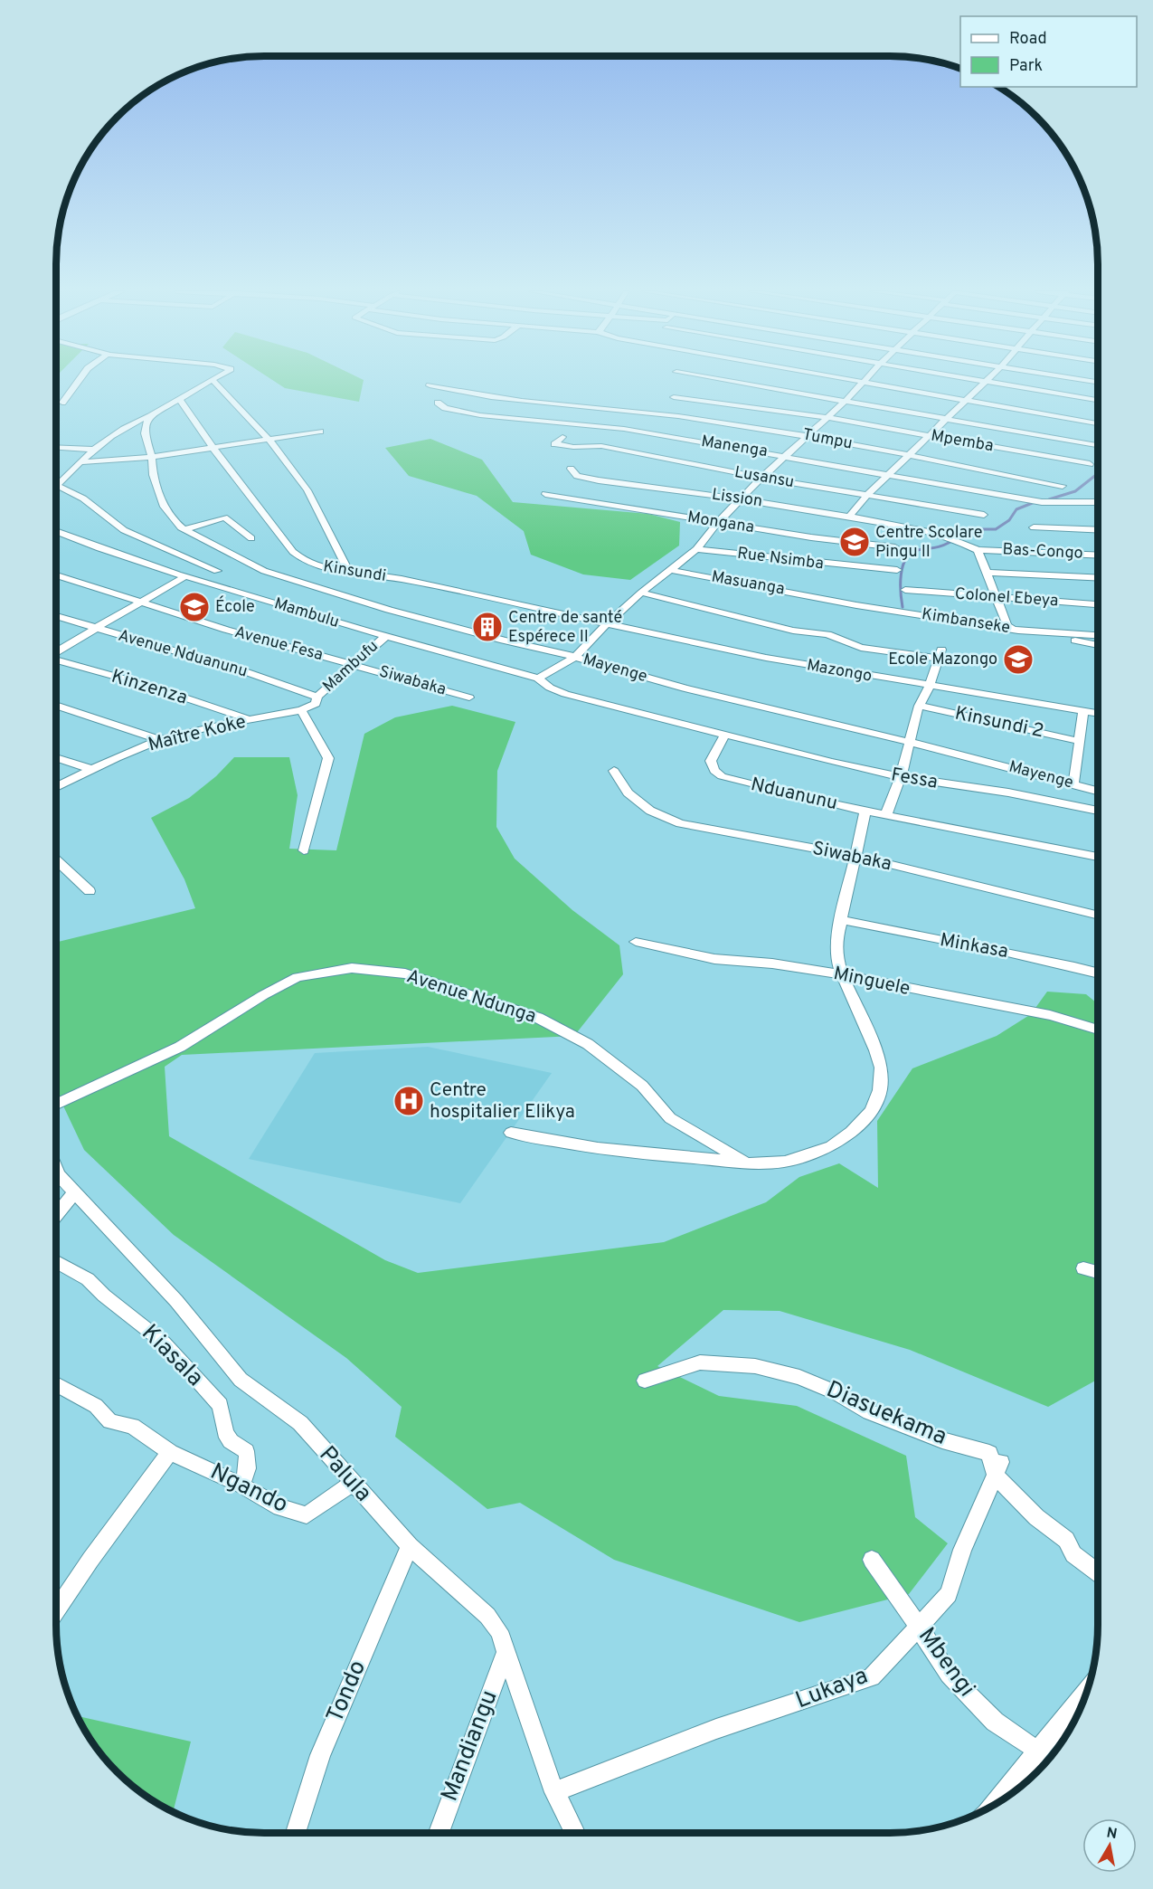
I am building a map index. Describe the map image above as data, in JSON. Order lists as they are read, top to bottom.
{
  "streets": {
    "street": [
      "Tumpu",
      "Mpemba",
      "Manenga",
      "Lusansu",
      "Lission",
      "Mongana",
      "Bas-Congo",
      "Rue Nsimba",
      "Kinsundi",
      "Masuanga",
      "Colonel Ebeya",
      "Mambulu",
      "Kimbanseke",
      "Avenue Fesa",
      "Avenue Nduanunu",
      "Mambufu",
      "Mayenge",
      "Mazongo",
      "Siwabaka",
      "Kinzenza",
      "Kinsundi 2",
      "Maître Koke",
      "Fessa",
      "Nduanunu",
      "Minkasa",
      "Minguele",
      "Avenue Ndunga",
      "Kiasala",
      "Diasuekama",
      "Palula",
      "Ngando",
      "Mbengi",
      "Lukaya",
      "Tondo",
      "Mandiangu"
    ]
  },
  "crossings": [
    ["Lission", "Bas-Congo"],
    ["Kinsundi", "Mazongo"],
    ["Masuanga", "Kimbanseke"],
    ["Mambulu", "Mambufu"],
    ["Avenue Fesa", "Mambufu"],
    ["Avenue Fesa", "Siwabaka"],
    ["Avenue Nduanunu", "Mambufu"],
    ["Avenue Nduanunu", "Maître Koke"],
    ["Mambufu", "Siwabaka"],
    ["Mambufu", "Maître Koke"],
    ["Kinzenza", "Maître Koke"],
    ["Fessa", "Nduanunu"],
    ["Kiasala", "Ngando"],
    ["Diasuekama", "Lukaya"],
    ["Palula", "Ngando"],
    ["Palula", "Lukaya"],
    ["Palula", "Tondo"],
    ["Palula", "Mandiangu"],
    ["Mbengi", "Lukaya"]
  ],
  "places": {
    "school or university": ["Centre Scolare Pingu II", "École", "Ecole Mazongo"],
    "building": ["Centre de santé Espérece II"],
    "hospital": ["Centre hospitalier Elikya"]
  },
  "legend": ["Road", "Park"],
  "north": "top"
}
